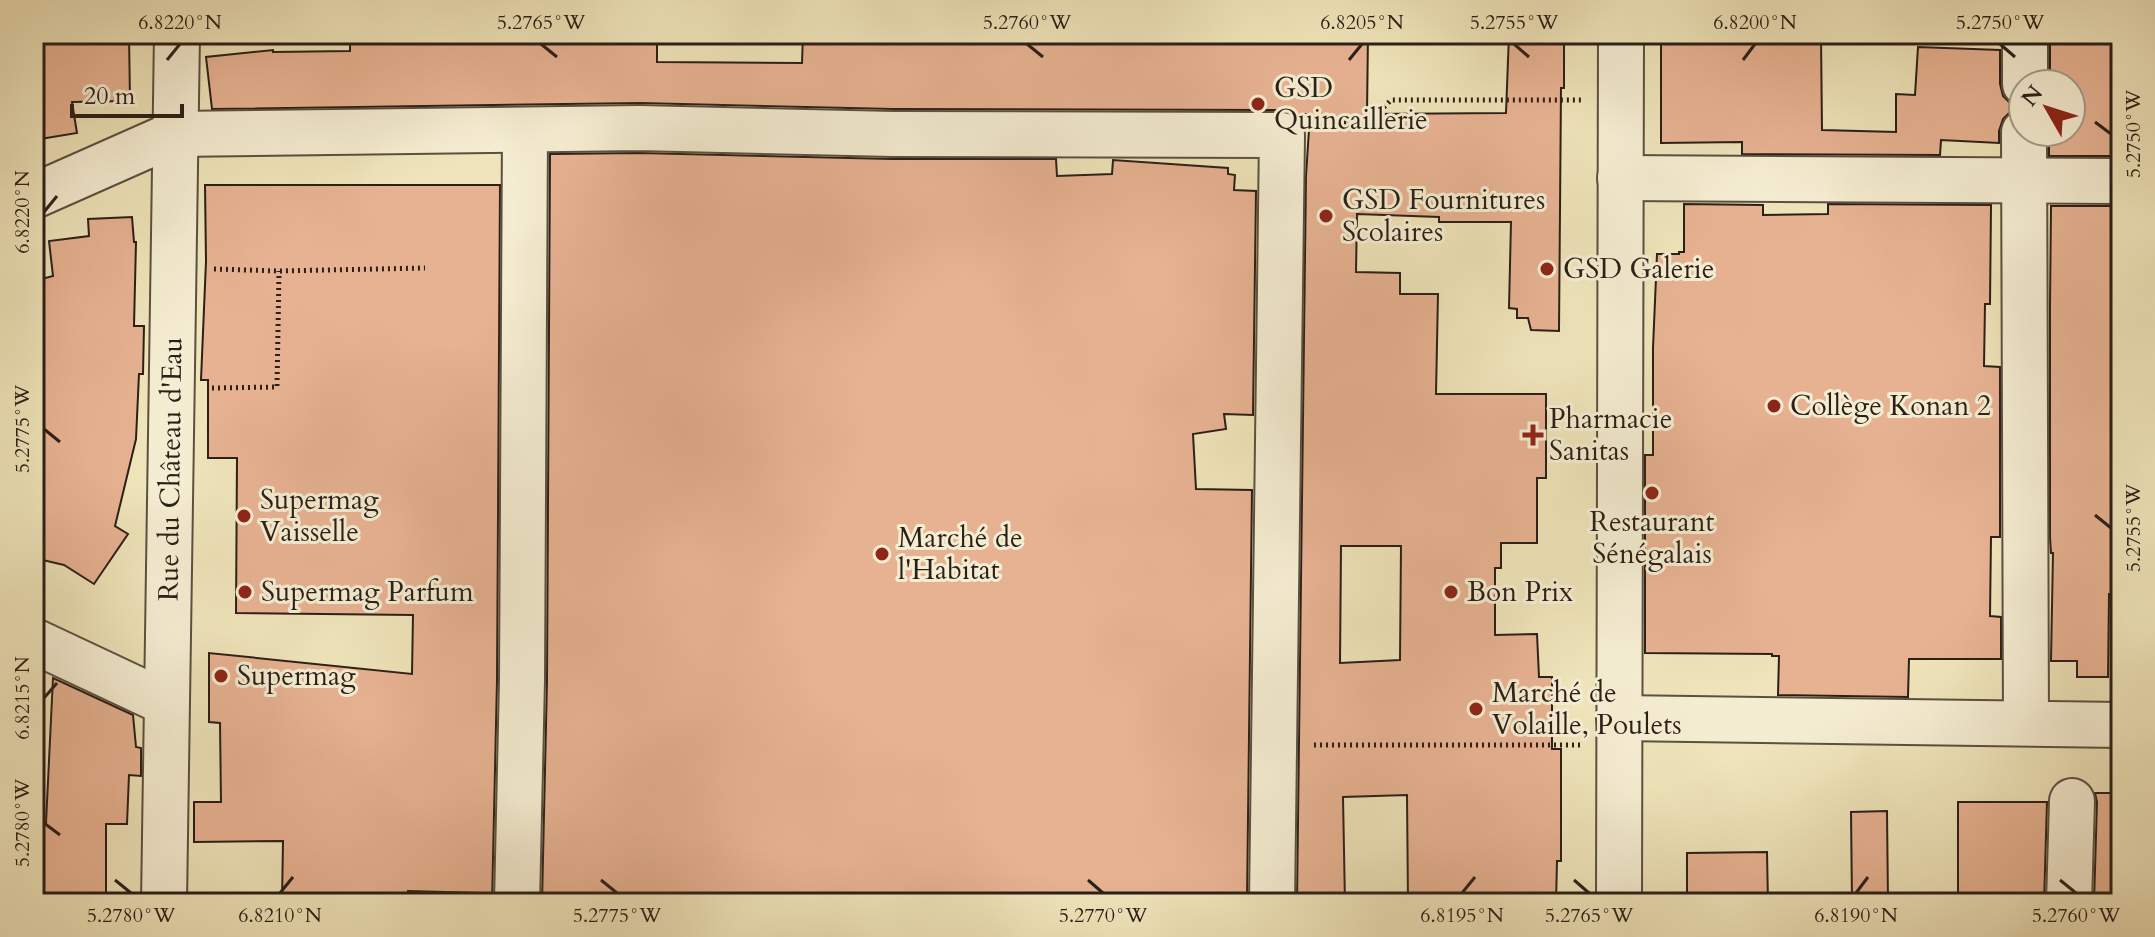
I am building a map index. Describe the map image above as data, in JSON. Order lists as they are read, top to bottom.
{
  "streets": {
    "street": ["Rue du Château d'Eau"]
  },
  "places": {
    "other": [
      "GSD Quincaillerie",
      "GSD Fournitures Scolaires",
      "GSD Galerie",
      "Collège Konan 2",
      "Restaurant Sénégalais",
      "Supermag Vaisselle",
      "Marché de l'Habitat",
      "Supermag Parfum",
      "Bon Prix",
      "Supermag",
      "Marché de Volaille, Poulets"
    ],
    "health": ["Pharmacie Sanitas"]
  },
  "scale_bar": "20 m",
  "north": "top left",
  "coordinates": [
    "6.8220°N",
    "5.2765°W",
    "5.2760°W",
    "6.8205°N",
    "5.2755°W",
    "6.8200°N",
    "5.2750°W",
    "5.2775°W",
    "6.8215°N",
    "5.2780°W",
    "6.8210°N",
    "5.2770°W",
    "6.8195°N",
    "6.8190°N"
  ]
}
